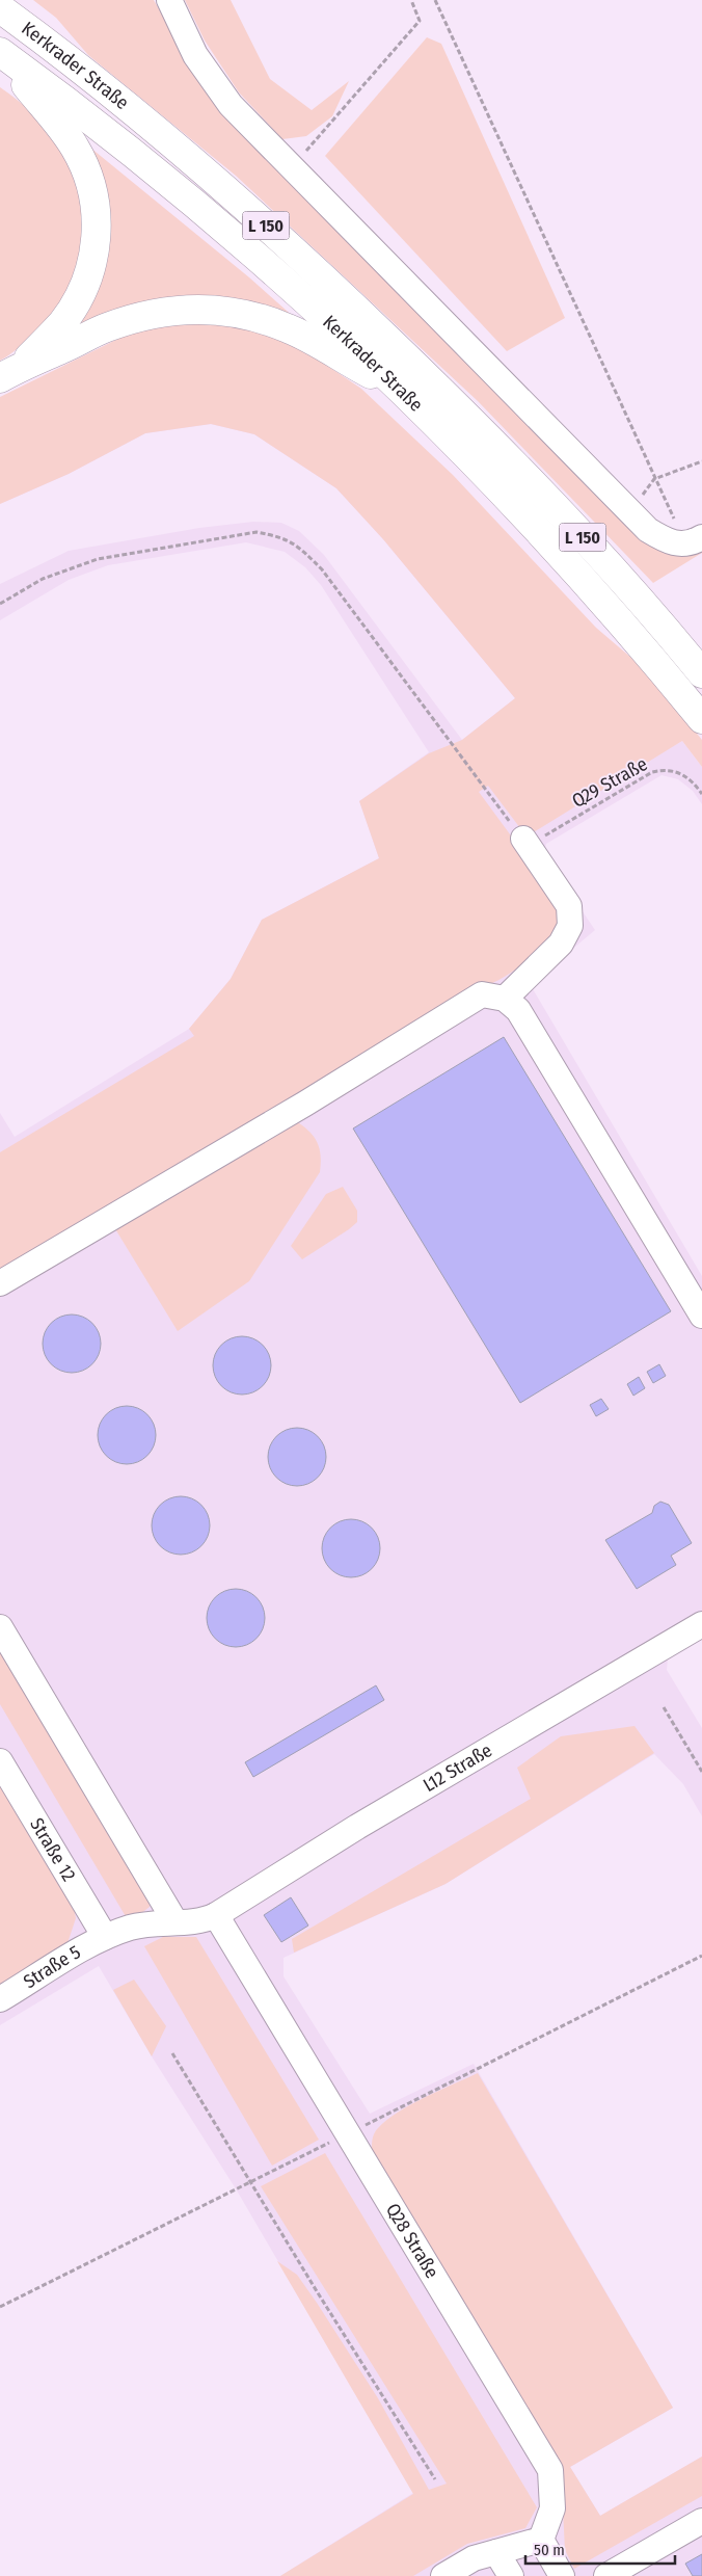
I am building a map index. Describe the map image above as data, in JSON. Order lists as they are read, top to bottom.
{
  "streets": {
    "highway": ["Kerkrader Straße", "L 150"],
    "street": [
      "L12 Straße",
      "Straße 12",
      "Straße 5",
      "Q28 Straße"
    ],
    "path": ["Q29 Straße"]
  },
  "crossings": [
    ["Kerkrader Straße", "L 150"],
    ["L12 Straße", "Straße 5"],
    ["L12 Straße", "Q28 Straße"],
    ["Straße 12", "Straße 5"]
  ],
  "scale_bar": "50 m"
}
